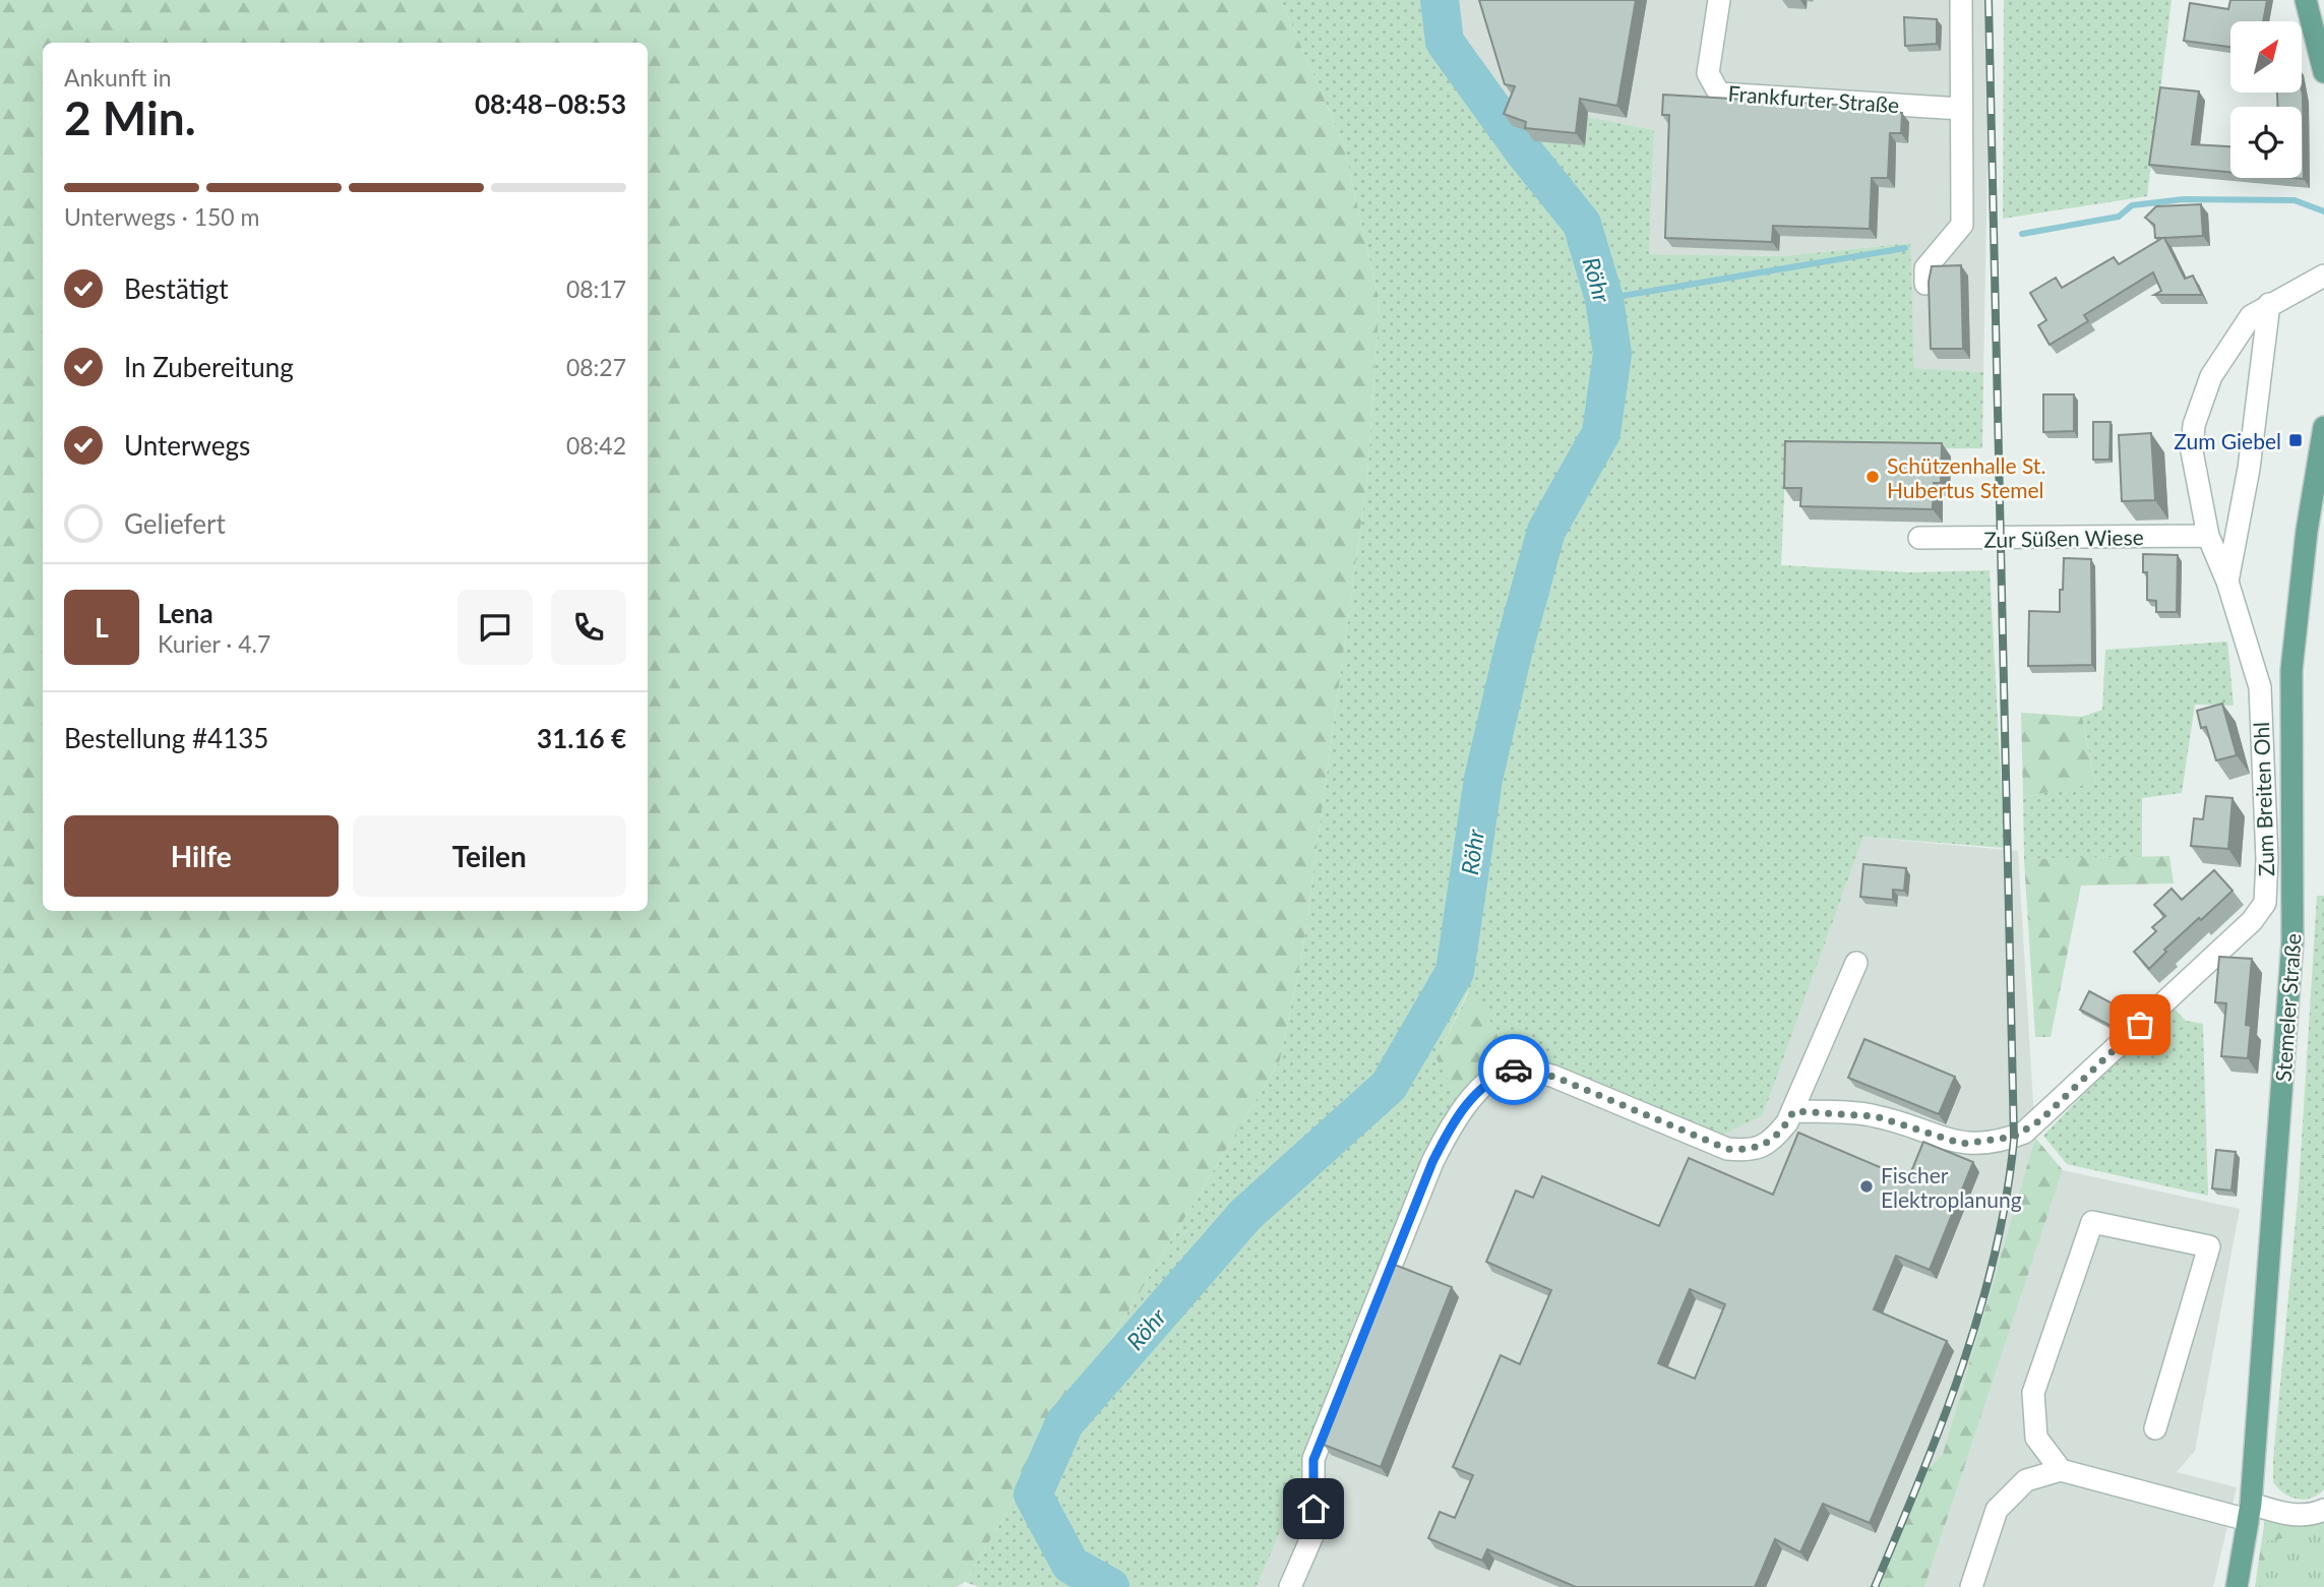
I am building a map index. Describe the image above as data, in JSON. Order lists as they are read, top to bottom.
{
  "streets": {
    "main road": ["Stemeler Straße"],
    "street": ["Frankfurter Straße", "Zur Süßen Wiese", "Zum Breiten Ohl"]
  },
  "crossings": [
    ["Zur Süßen Wiese", "Zum Breiten Ohl"]
  ],
  "water": ["Röhr"],
  "places": {
    "transit": ["Zum Giebel"],
    "other": ["Schützenhalle St. Hubertus Stemel", "Fischer Elektroplanung"]
  },
  "north": "top right",
  "page": {
    "heading": ["2 Min.", "Ankunft in", "08:48–08:53"],
    "panel": [
      "Lena",
      "Kurier · 4.7",
      "Bestellung #4135",
      "31.16 €"
    ],
    "bar": "Unterwegs · 150 m",
    "list": [
      ["Bestätigt", "08:17"],
      ["In Zubereitung", "08:27"],
      ["Unterwegs", "08:42"],
      "Geliefert"
    ],
    "round": "L",
    "buttons": ["Hilfe", "Teilen"]
  }
}
